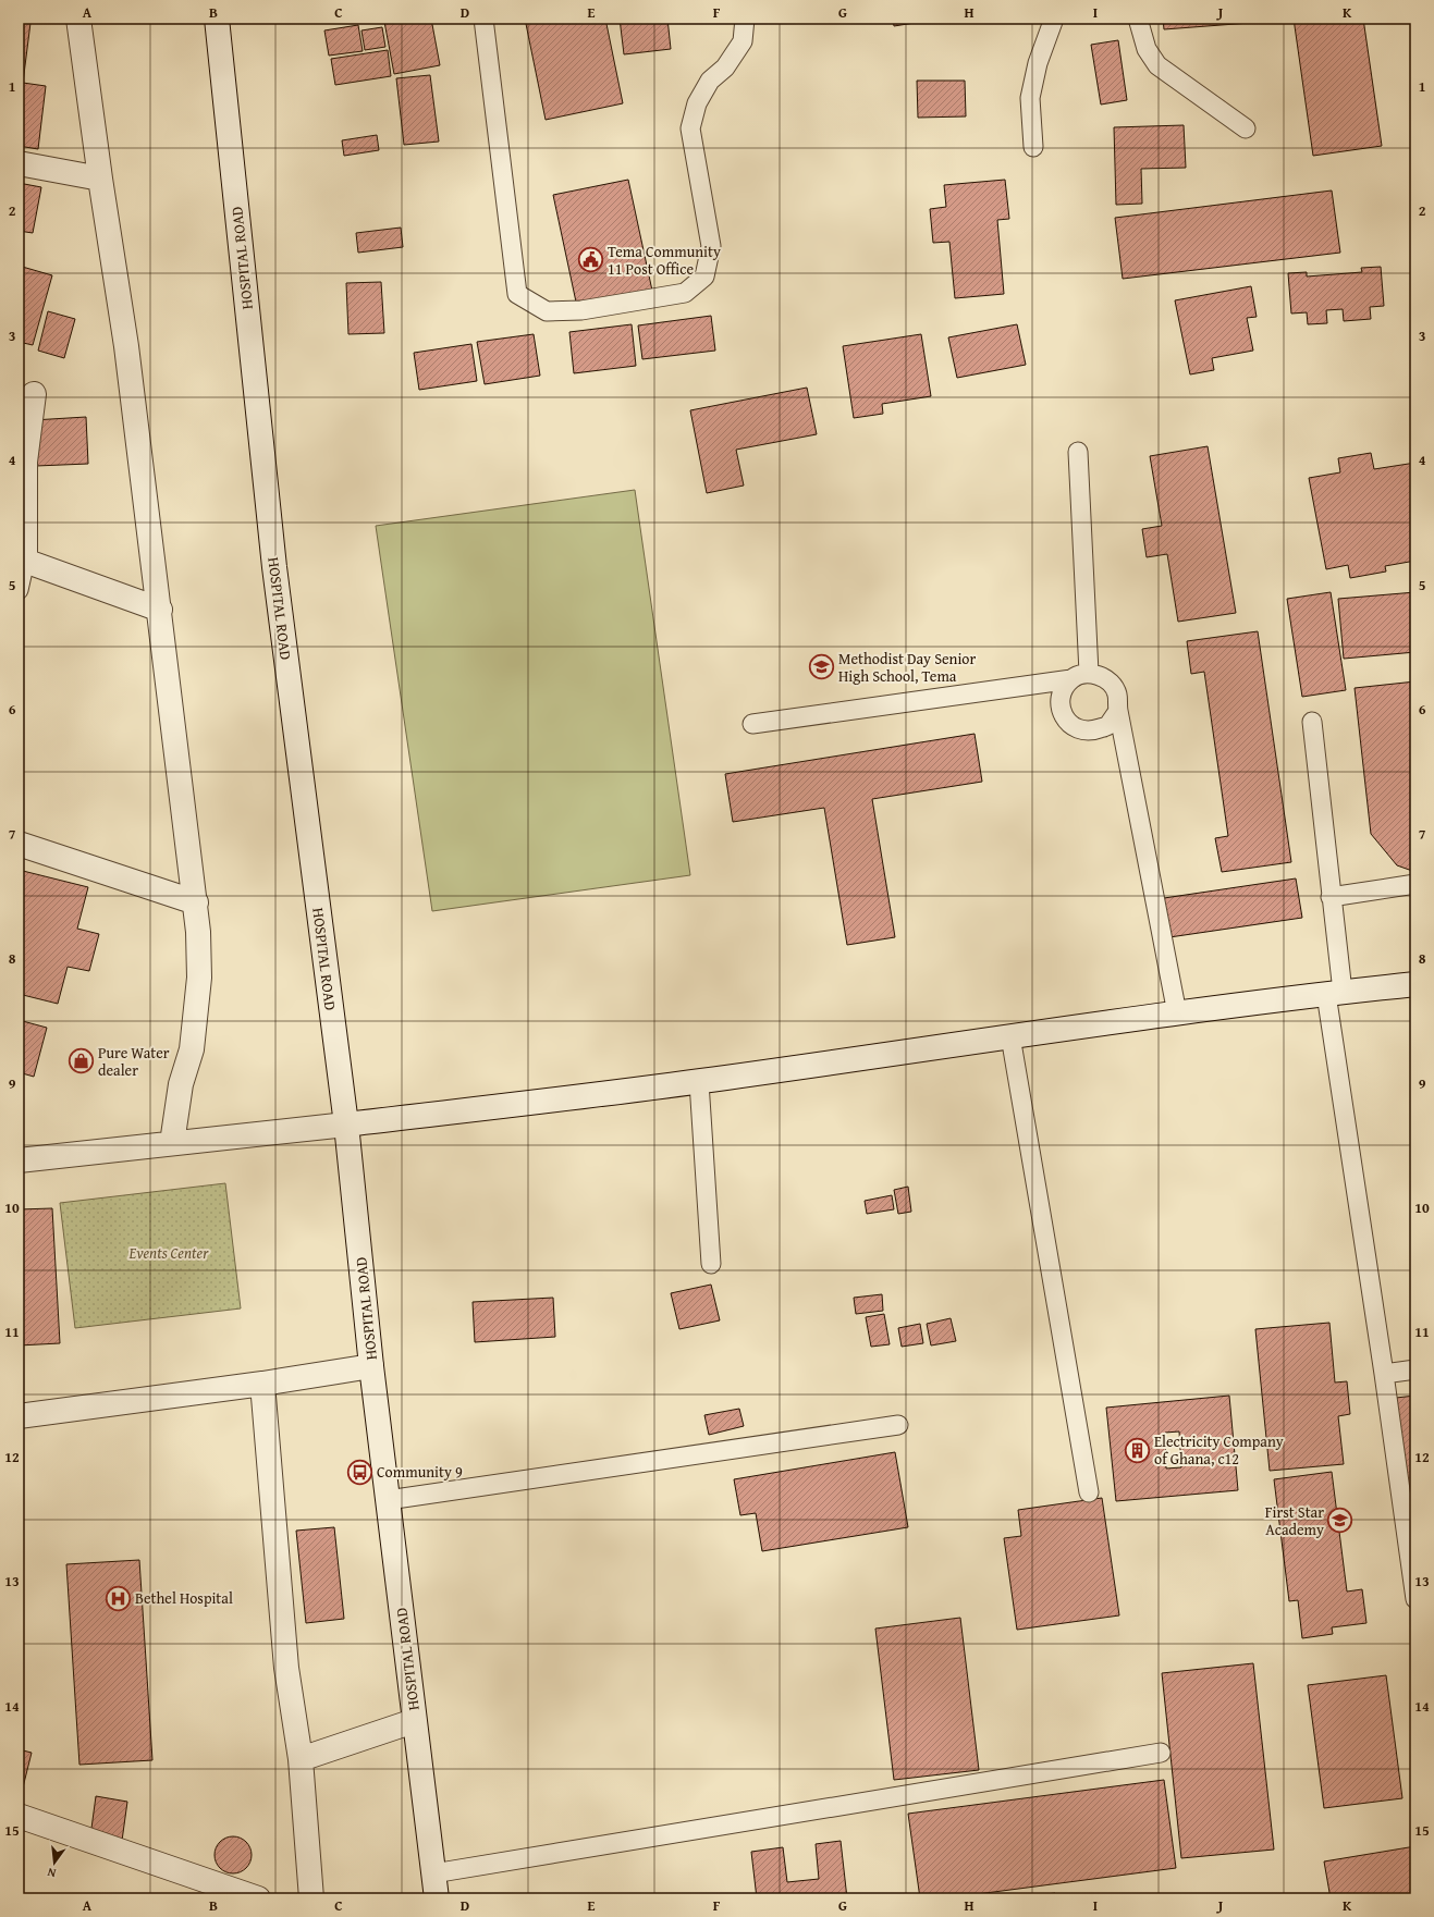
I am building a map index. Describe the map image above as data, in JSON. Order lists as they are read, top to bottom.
{
  "streets": {
    "street": ["HOSPITAL ROAD"]
  },
  "parks": ["Events Center"],
  "places": {
    "public building": ["Tema Community 11 Post Office"],
    "school or university": ["Methodist Day Senior High School, Tema", "First Star Academy"],
    "shop": ["Pure Water dealer"],
    "building": ["Electricity Company of Ghana, c12"],
    "bus stop": ["Community 9"],
    "hospital": ["Bethel Hospital"]
  },
  "north": "bottom",
  "grid": {
    "columns": [
      "A",
      "B",
      "C",
      "D",
      "E",
      "F",
      "G",
      "H",
      "I",
      "J",
      "K"
    ],
    "rows": [
      "1",
      "2",
      "3",
      "4",
      "5",
      "6",
      "7",
      "8",
      "9",
      "10",
      "11",
      "12",
      "13",
      "14",
      "15"
    ]
  }
}
